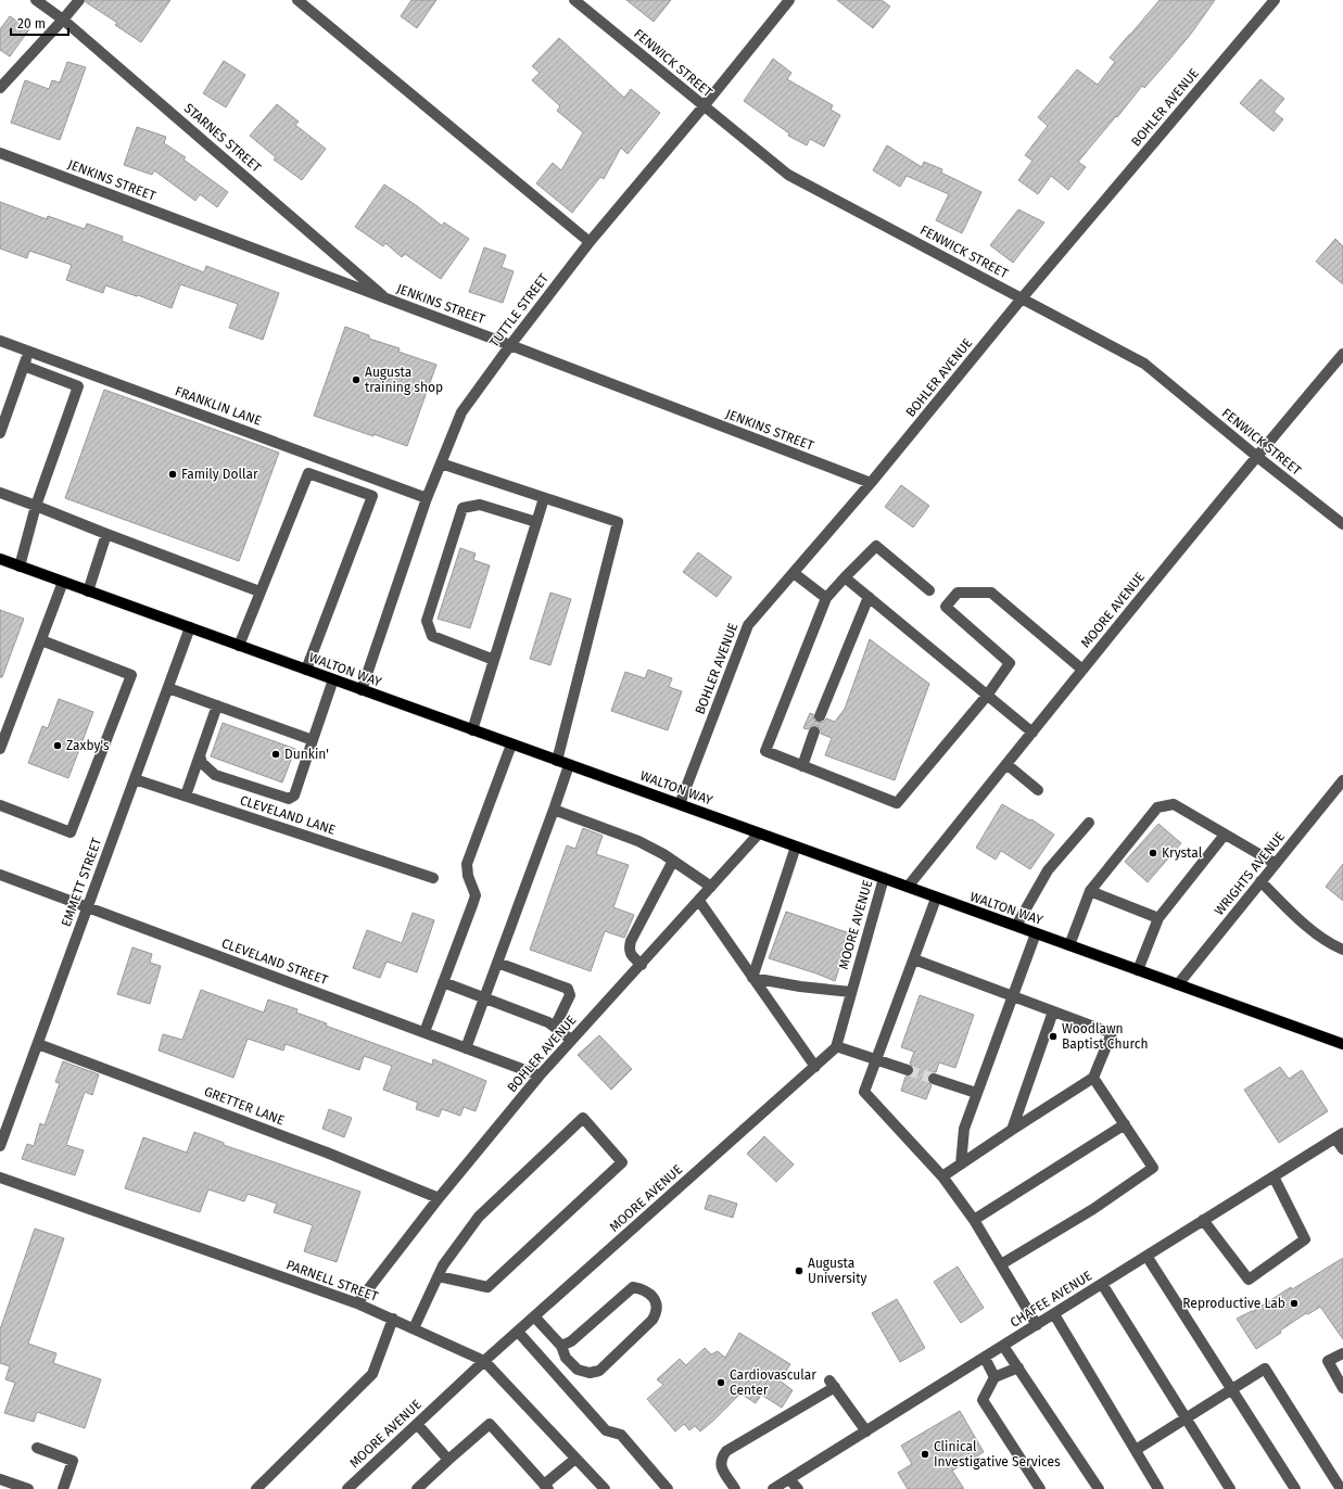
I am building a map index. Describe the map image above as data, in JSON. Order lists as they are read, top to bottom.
{
  "streets": {
    "main road": ["WALTON WAY"],
    "street": [
      "FENWICK STREET",
      "BOHLER AVENUE",
      "STARNES STREET",
      "JENKINS STREET",
      "TUTTLE STREET",
      "FRANKLIN LANE",
      "MOORE AVENUE",
      "CLEVELAND LANE",
      "WRIGHTS AVENUE",
      "EMMETT STREET",
      "CLEVELAND STREET",
      "GRETTER LANE",
      "PARNELL STREET",
      "CHAFEE AVENUE"
    ]
  },
  "crossings": [
    ["FENWICK STREET", "BOHLER AVENUE"],
    ["FENWICK STREET", "TUTTLE STREET"],
    ["FENWICK STREET", "MOORE AVENUE"],
    ["BOHLER AVENUE", "JENKINS STREET"],
    ["BOHLER AVENUE", "WALTON WAY"],
    ["BOHLER AVENUE", "CLEVELAND STREET"],
    ["BOHLER AVENUE", "GRETTER LANE"],
    ["BOHLER AVENUE", "PARNELL STREET"],
    ["STARNES STREET", "JENKINS STREET"],
    ["JENKINS STREET", "TUTTLE STREET"],
    ["TUTTLE STREET", "FRANKLIN LANE"],
    ["TUTTLE STREET", "WALTON WAY"],
    ["MOORE AVENUE", "WALTON WAY"],
    ["MOORE AVENUE", "PARNELL STREET"],
    ["WALTON WAY", "WRIGHTS AVENUE"],
    ["WALTON WAY", "EMMETT STREET"],
    ["CLEVELAND LANE", "EMMETT STREET"],
    ["EMMETT STREET", "CLEVELAND STREET"],
    ["EMMETT STREET", "GRETTER LANE"]
  ],
  "places": [
    "Augusta training shop",
    "Family Dollar",
    "Zaxby's",
    "Dunkin'",
    "Krystal",
    "Woodlawn Baptist Church",
    "Augusta University",
    "Reproductive Lab",
    "Cardiovascular Center",
    "Clinical Investigative Services"
  ],
  "scale_bar": "20 m"
}
